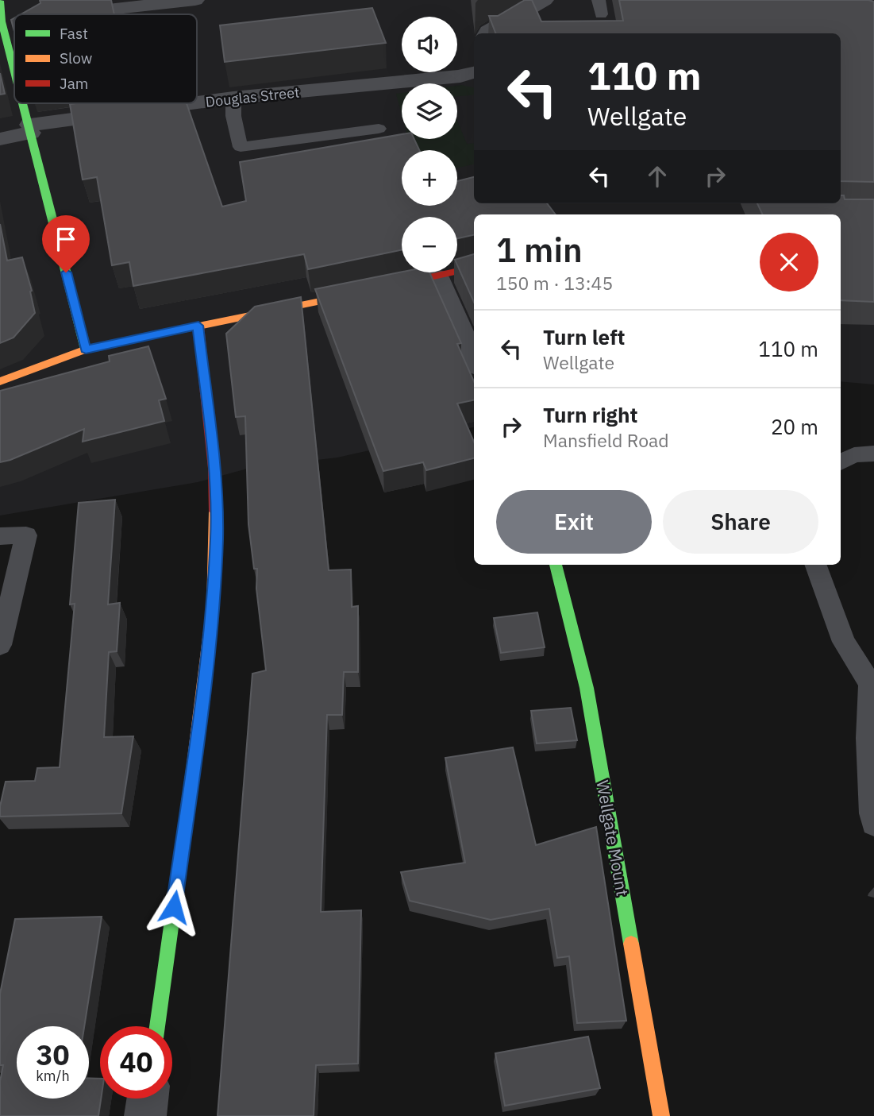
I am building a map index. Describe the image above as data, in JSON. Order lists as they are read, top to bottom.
{
  "streets": {
    "street": ["Douglas Street", "Wellgate Mount"]
  },
  "legend": ["Fast", "Slow", "Jam"],
  "page": {
    "map_buttons": ["+", "−"],
    "turn": ["110 m", "Wellgate"],
    "heading": ["1 min", "150 m · 13:45"],
    "list": [
      {
        "name": "Turn left",
        "note": "Wellgate",
        "value": "110 m"
      },
      {
        "name": "Turn right",
        "note": "Mansfield Road",
        "value": "20 m"
      }
    ],
    "buttons": ["Exit", "Share"],
    "speed": "30 km/h",
    "limit": "40"
  }
}
